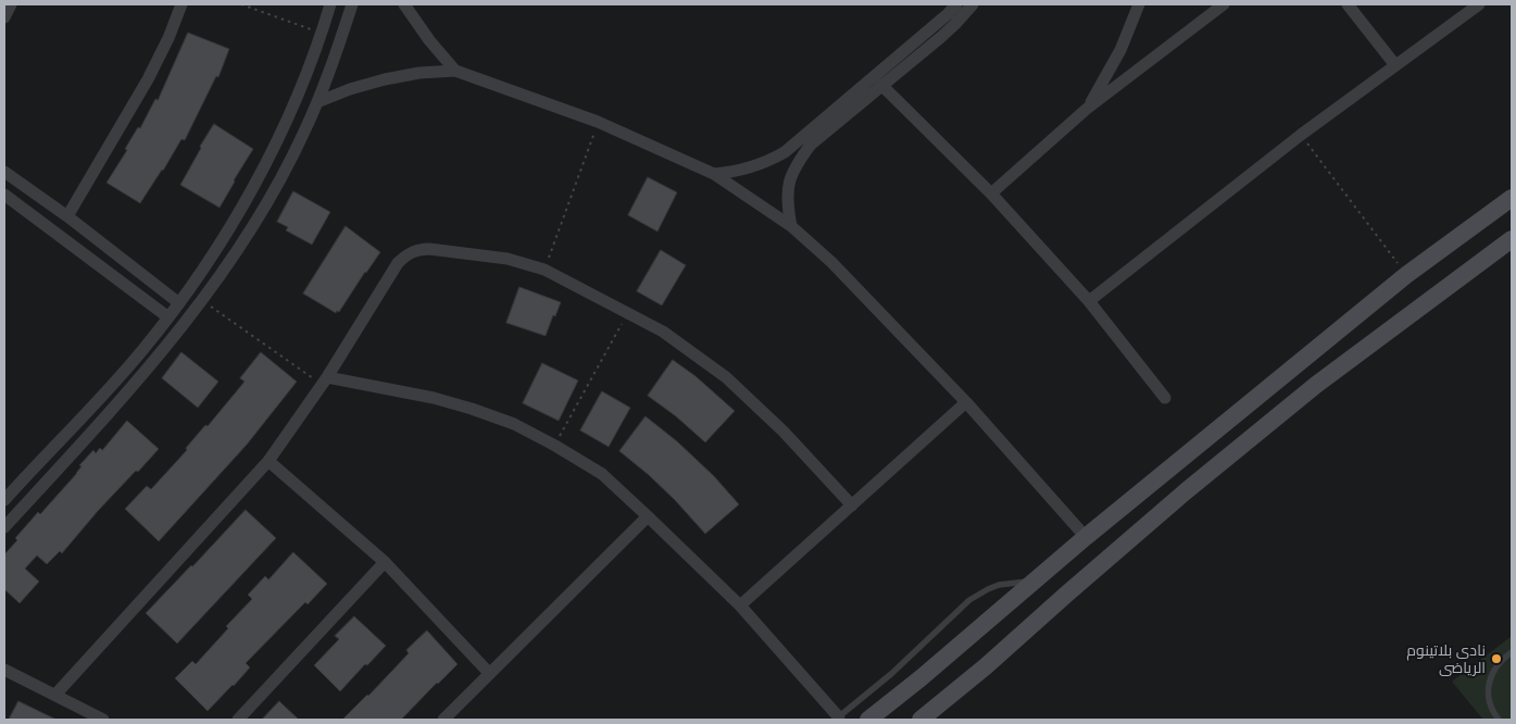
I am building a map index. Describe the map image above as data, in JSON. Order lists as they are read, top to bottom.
{
  "places": ["نادى بلاتينوم الرياضى"]
}
